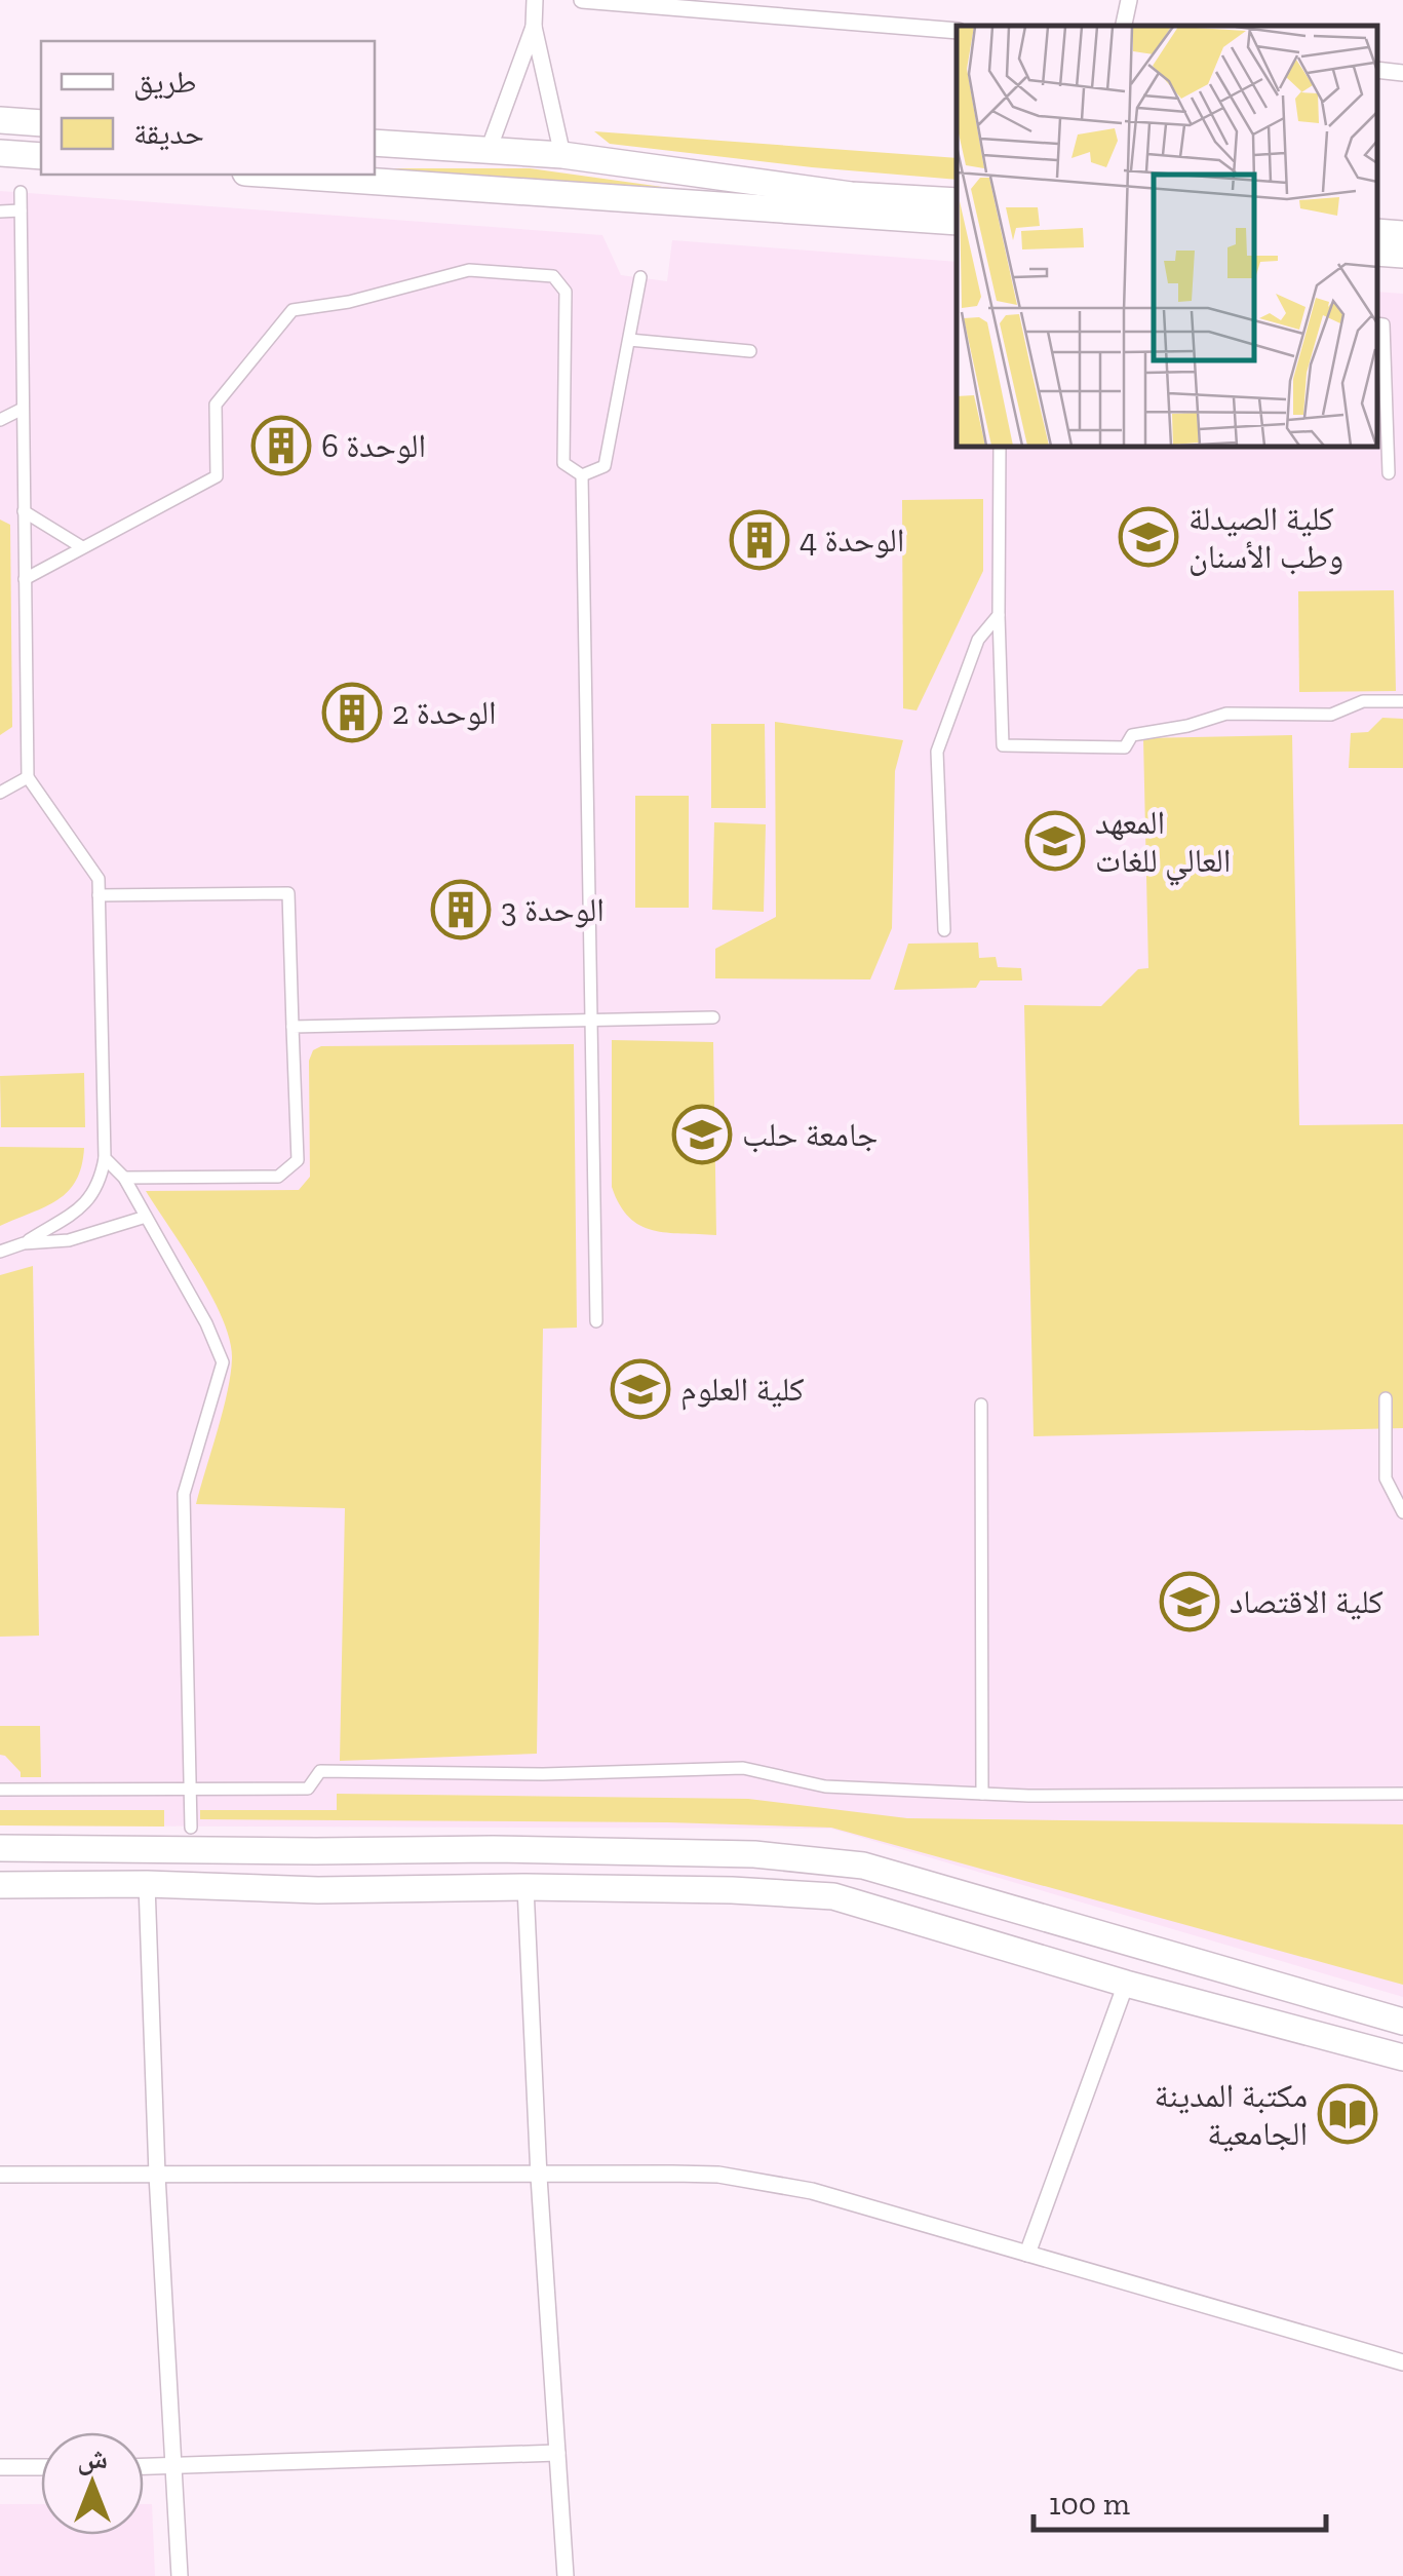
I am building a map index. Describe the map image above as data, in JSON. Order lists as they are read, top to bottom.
{
  "places": {
    "building": [
      "الوحدة 6",
      "الوحدة 4",
      "الوحدة 2",
      "الوحدة 3"
    ],
    "school or university": [
      "كلية الصيدلة وطب الأسنان",
      "المعهد العالي للغات",
      "جامعة حلب",
      "كلية العلوم",
      "كلية الاقتصاد"
    ],
    "library": ["مكتبة المدينة الجامعية"]
  },
  "legend": ["طريق", "حديقة"],
  "scale_bar": "100 m",
  "north": "top"
}
